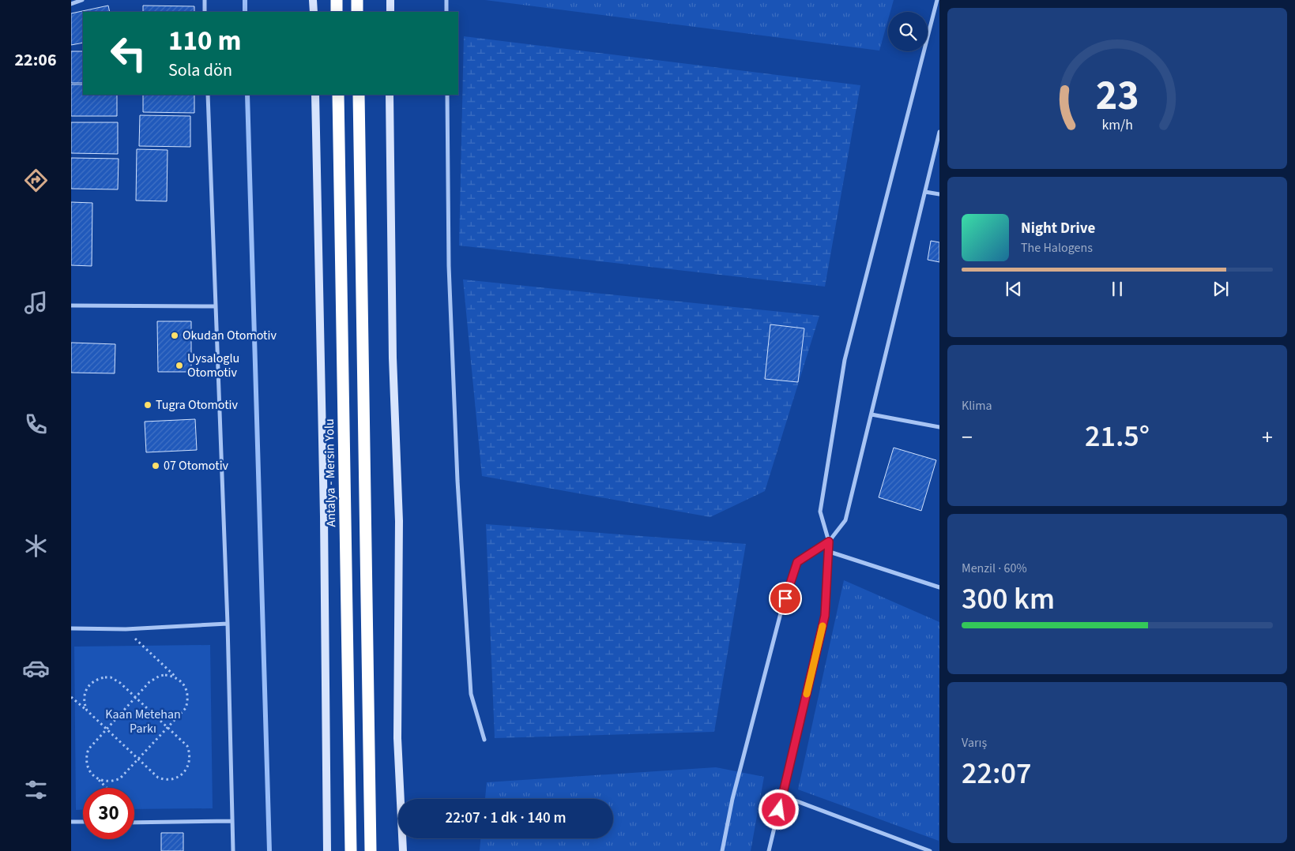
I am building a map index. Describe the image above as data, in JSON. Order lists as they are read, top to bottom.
{
  "streets": {
    "highway": ["Antalya - Mersin Yolu"]
  },
  "parks": ["Kaan Metehan Parkı"],
  "places": [
    "Okudan Otomotiv",
    "Uysaloglu Otomotiv",
    "Tugra Otomotiv",
    "07 Otomotiv"
  ],
  "page": {
    "tabs": "22:06",
    "turn": ["110 m", "Sola dön"],
    "song": ["Night Drive", "The Halogens"],
    "tile": [
      "Klima",
      ["Menzil · 60%", "300 km"],
      ["Varış", "22:07"]
    ],
    "heat": ["−", "21.5°", "+"],
    "limit": "30",
    "trip": "22:07 · 1 dk · 140 m",
    "gauge": ["23", "km/h"]
  }
}
